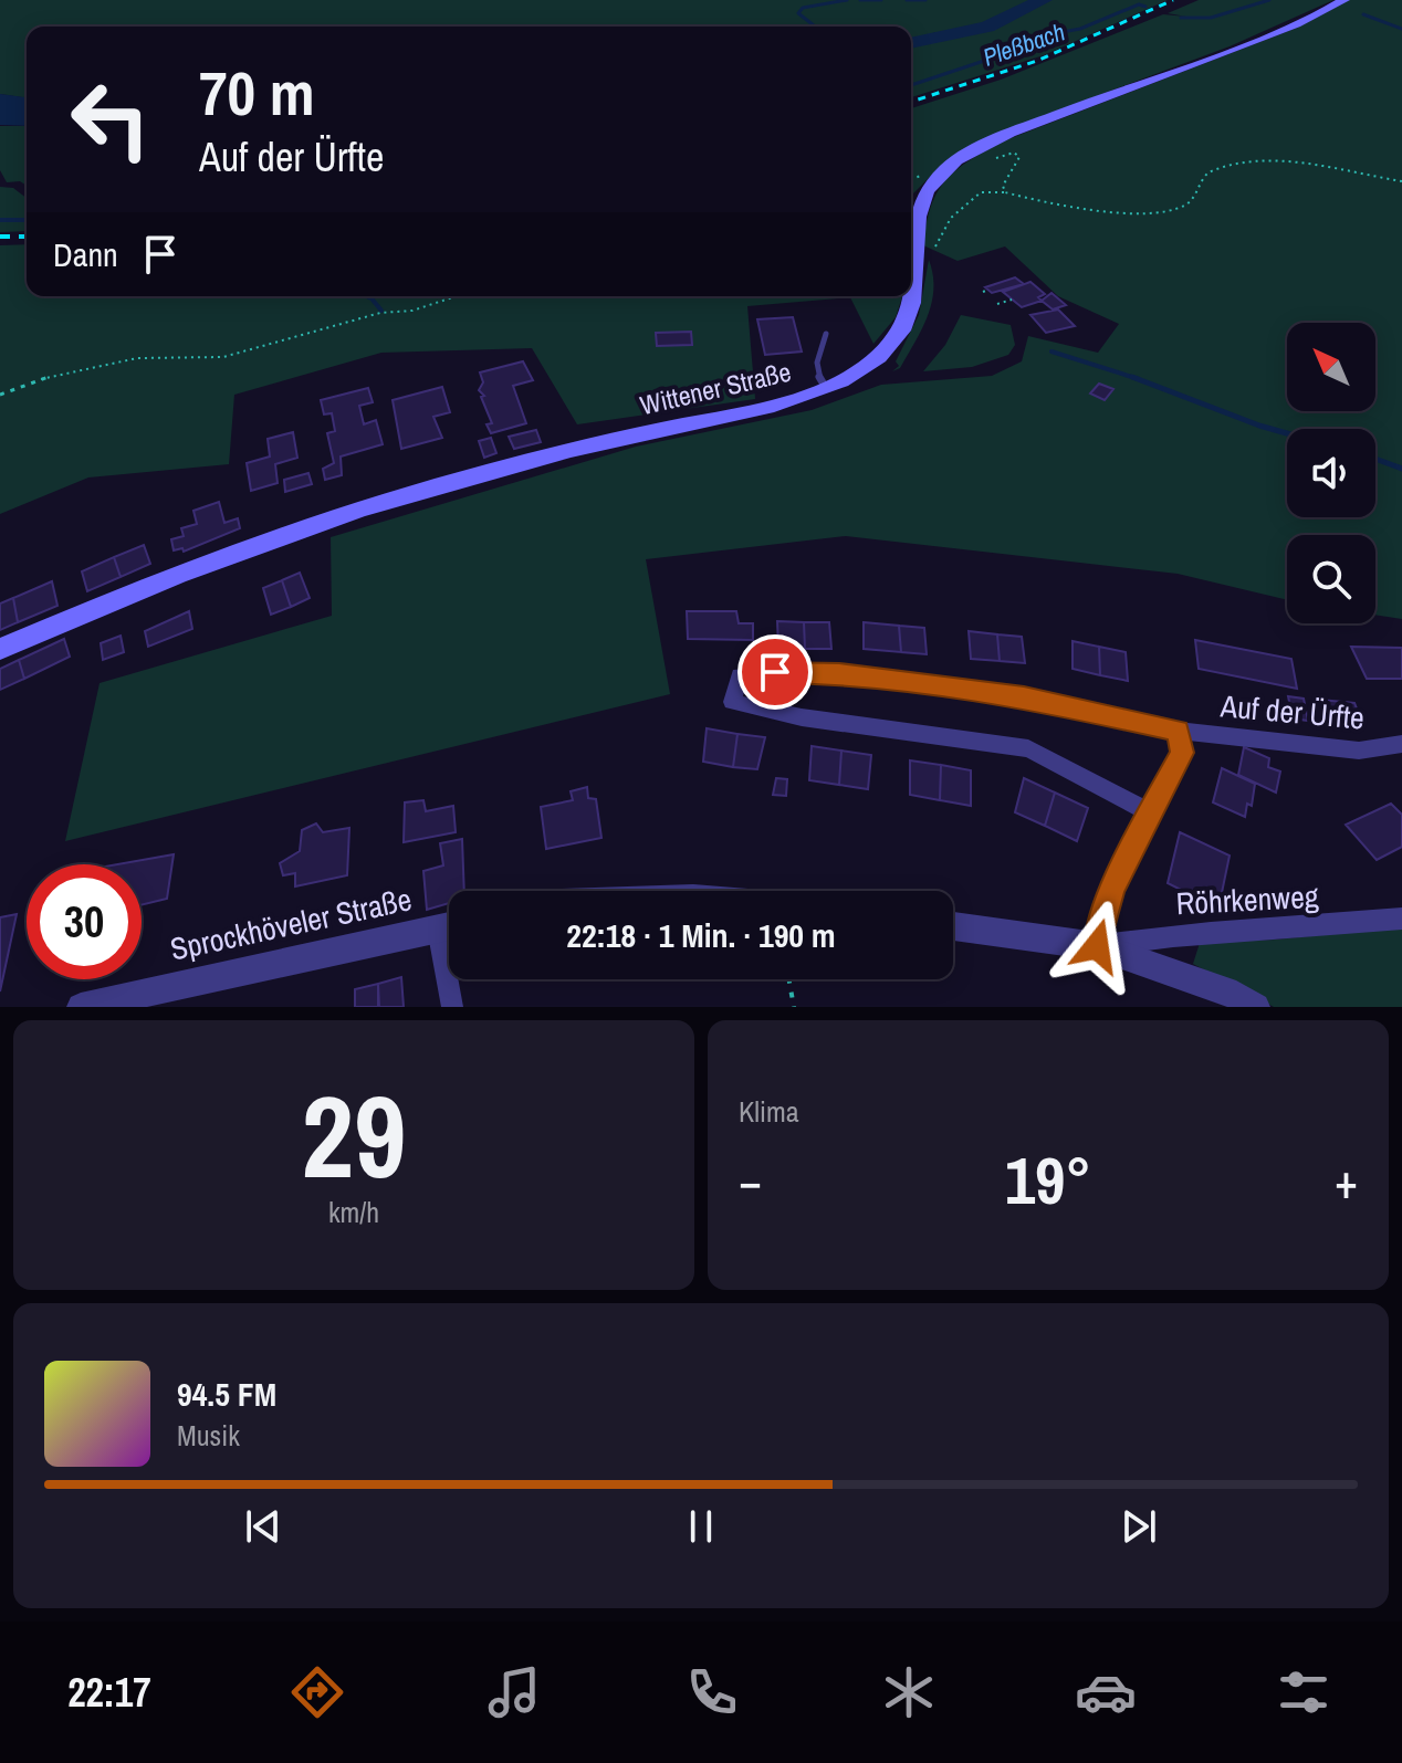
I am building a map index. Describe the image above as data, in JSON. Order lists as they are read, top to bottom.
{
  "streets": {
    "main road": ["Wittener Straße"],
    "street": ["Auf der Ürfte", "Röhrkenweg", "Sprockhöveler Straße"]
  },
  "water": ["Pleßbach"],
  "north": "top left",
  "page": {
    "turn": ["70 m", "Auf der Ürfte"],
    "then": "Dann",
    "limit": "30",
    "trip": "22:18 · 1 Min. · 190 m",
    "tile": [
      ["29", "km/h"],
      "Klima"
    ],
    "heat": ["−", "19°", "+"],
    "song": ["94.5 FM", "Musik"],
    "tabs": "22:17"
  }
}
